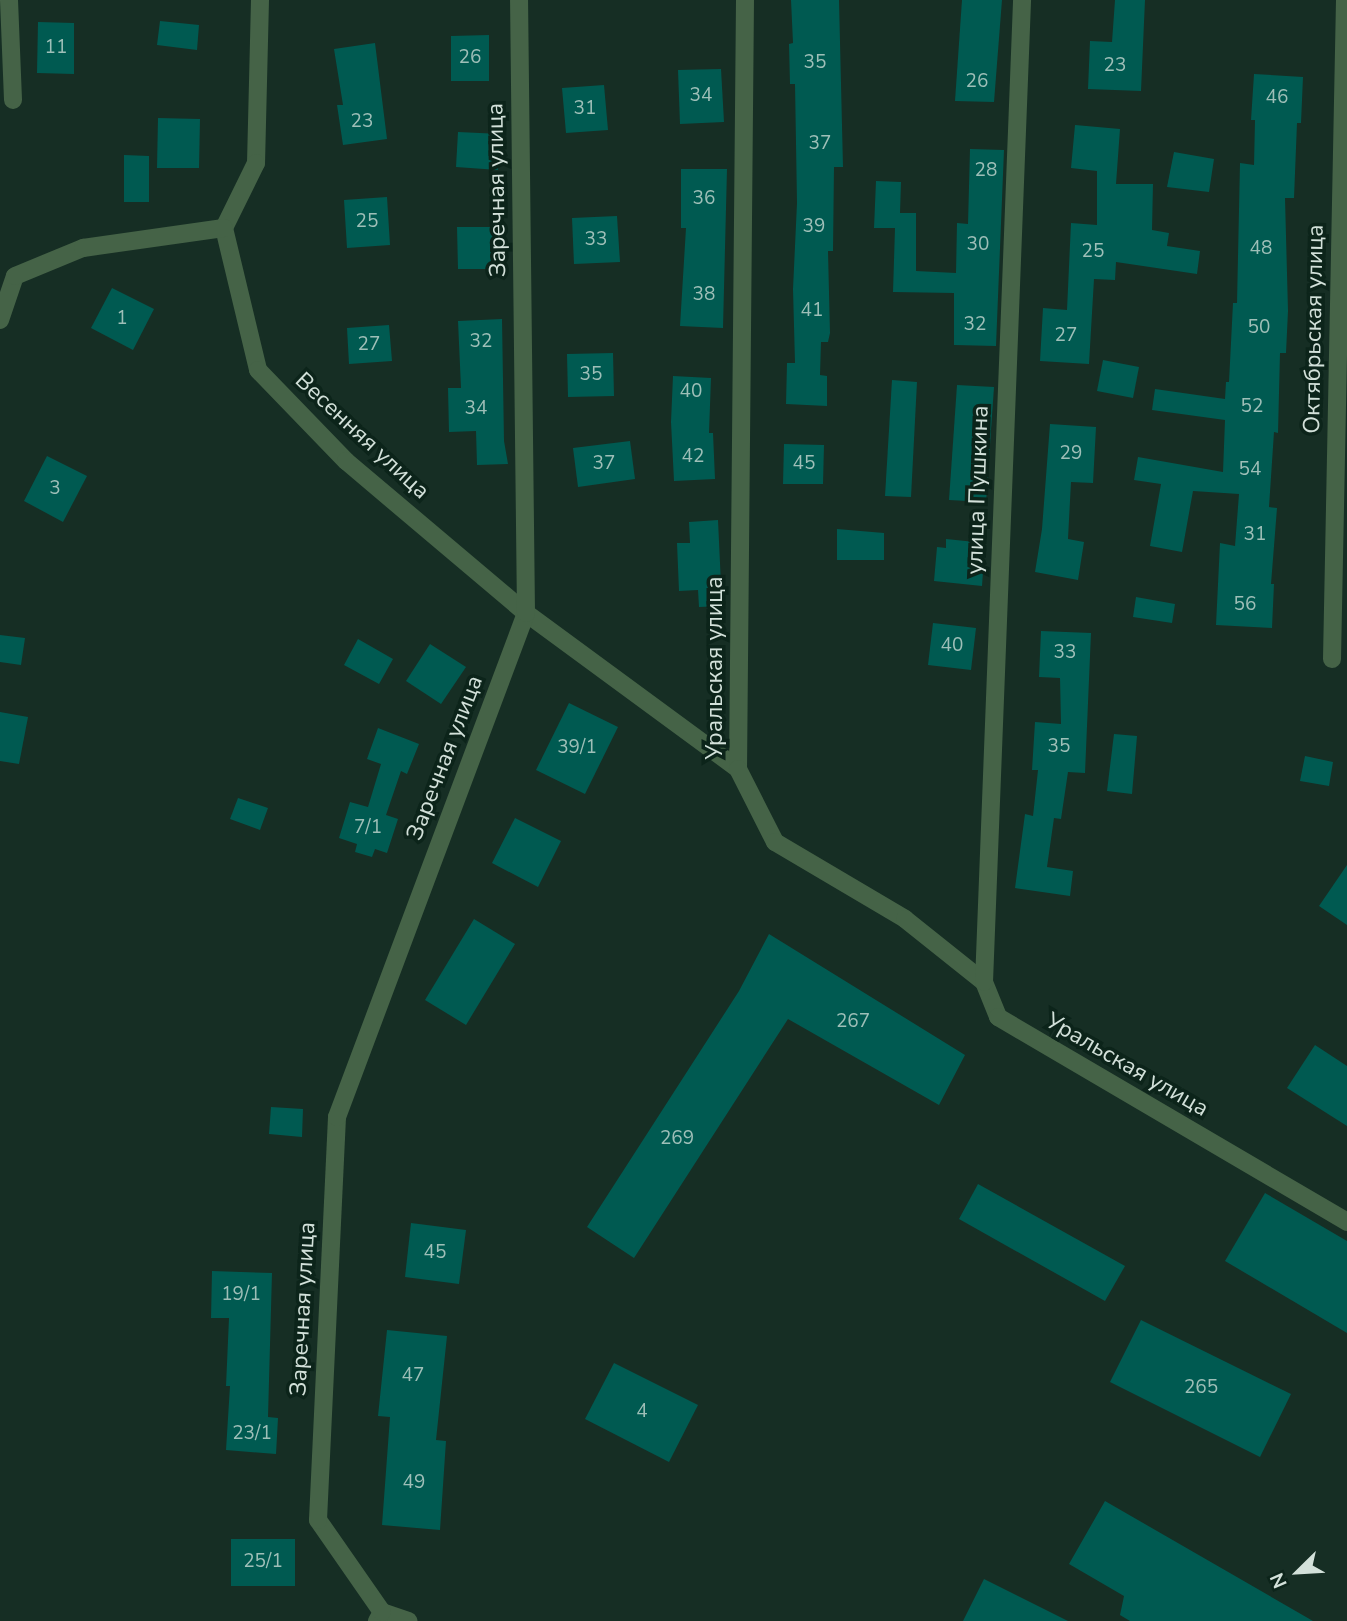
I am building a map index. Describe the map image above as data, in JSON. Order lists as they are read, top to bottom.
{
  "streets": {
    "street": [
      "Заречная улица",
      "Октябрьская улица",
      "Весенняя улица",
      "улица Пушкина",
      "Уральская улица"
    ]
  },
  "crossings": [
    ["Заречная улица", "Весенняя улица"],
    ["Весенняя улица", "Уральская улица"],
    ["улица Пушкина", "Уральская улица"]
  ],
  "house_numbers": [
    "11",
    "26",
    "35",
    "23",
    "26",
    "34",
    "46",
    "31",
    "23",
    "37",
    "28",
    "36",
    "25",
    "39",
    "33",
    "30",
    "48",
    "25",
    "38",
    "41",
    "1",
    "32",
    "50",
    "27",
    "32",
    "27",
    "35",
    "40",
    "52",
    "34",
    "29",
    "42",
    "37",
    "45",
    "54",
    "3",
    "31",
    "56",
    "40",
    "33",
    "35",
    "39/1",
    "7/1",
    "267",
    "269",
    "45",
    "19/1",
    "47",
    "265",
    "4",
    "23/1",
    "49",
    "25/1"
  ],
  "north": "bottom left"
}
